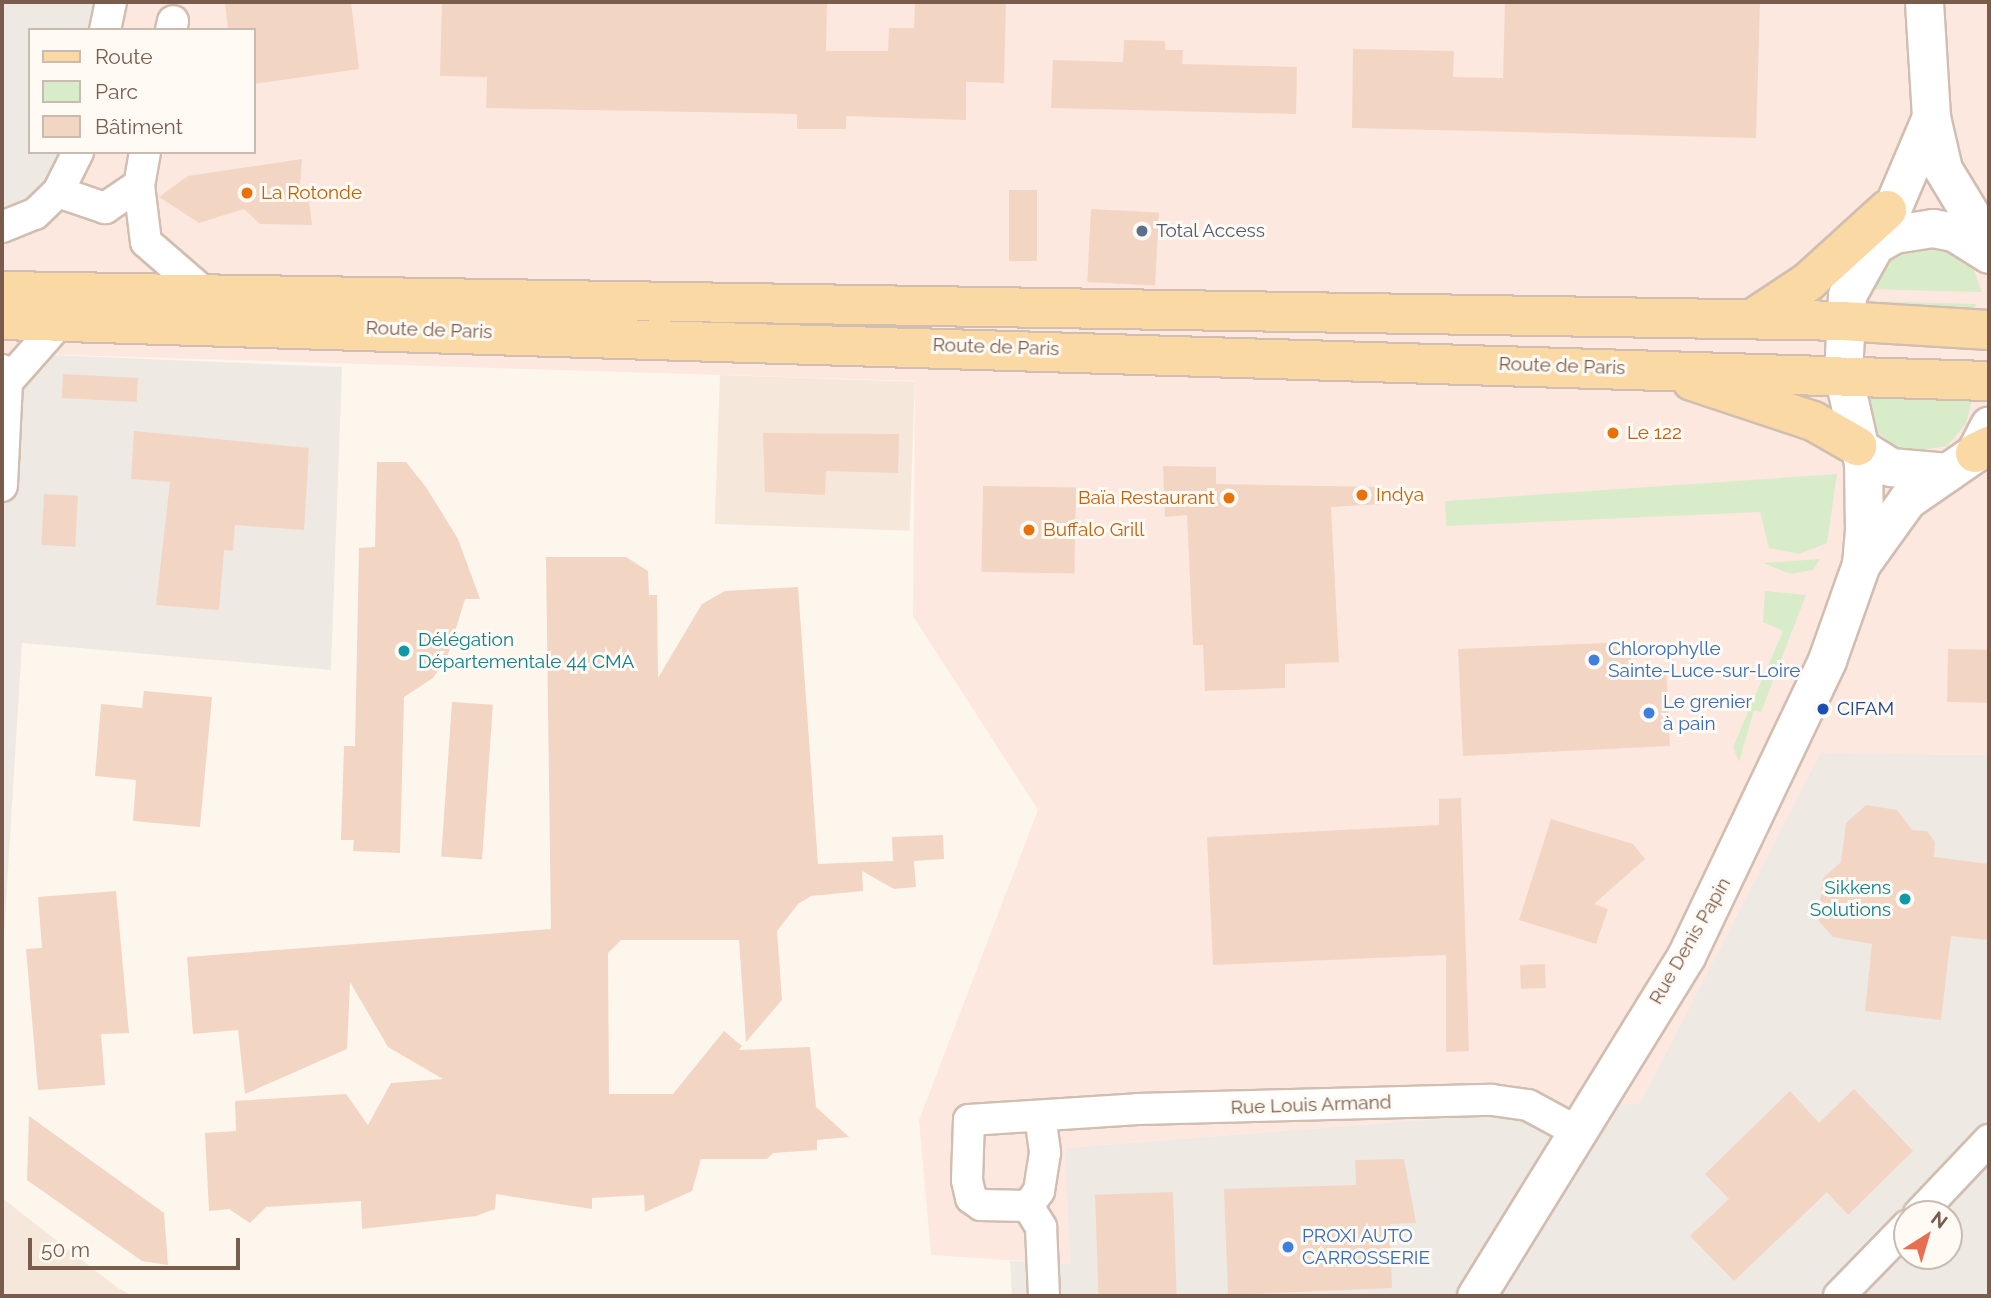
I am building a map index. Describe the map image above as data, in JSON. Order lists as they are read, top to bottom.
{
  "streets": {
    "main road": ["Route de Paris"],
    "street": ["Rue Denis Papin", "Rue Louis Armand"]
  },
  "crossings": [
    ["Rue Denis Papin", "Rue Louis Armand"]
  ],
  "places": [
    "La Rotonde",
    "Total Access",
    "Le 122",
    "Indya",
    "Baïa Restaurant",
    "Buffalo Grill",
    "Délégation Départementale 44 CMA",
    "Chlorophylle Sainte-Luce-sur-Loire",
    "CIFAM",
    "Le grenier à pain",
    "Sikkens Solutions",
    "PROXI AUTO CARROSSERIE"
  ],
  "legend": ["Route", "Parc", "Bâtiment"],
  "scale_bar": "50 m",
  "north": "top right"
}
